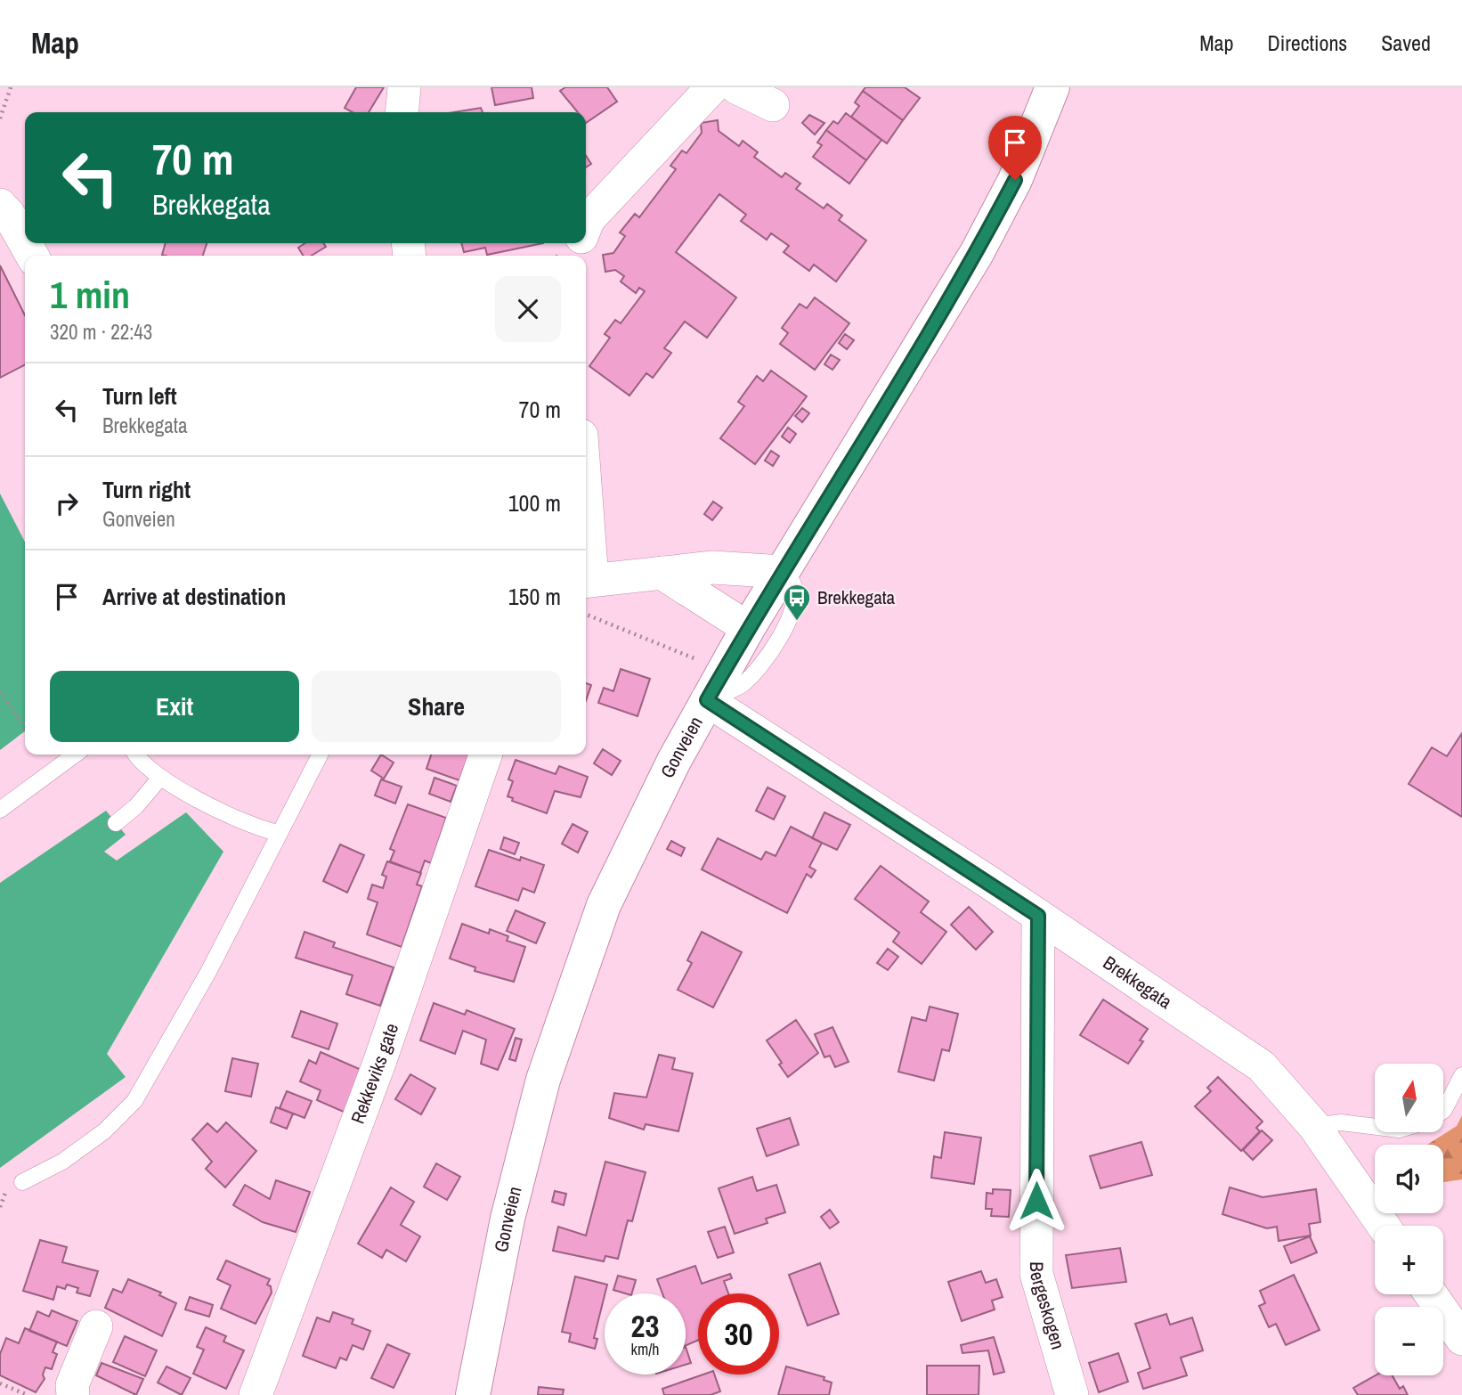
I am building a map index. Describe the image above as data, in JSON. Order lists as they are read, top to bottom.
{
  "streets": {
    "street": [
      "Gonveien",
      "Brekkegata",
      "Rekkeviks gate",
      "Bergeskogen"
    ]
  },
  "crossings": [
    ["Gonveien", "Brekkegata"],
    ["Brekkegata", "Bergeskogen"]
  ],
  "places": {
    "bus stop": ["Brekkegata"]
  },
  "north": "top",
  "page": {
    "header": "Map",
    "nav": ["Map", "Directions", "Saved"],
    "turn": ["70 m", "Brekkegata"],
    "heading": ["1 min", "320 m · 22:43"],
    "list": [
      {
        "name": "Turn left",
        "note": "Brekkegata",
        "value": "70 m"
      },
      {
        "name": "Turn right",
        "note": "Gonveien",
        "value": "100 m"
      },
      {
        "name": "Arrive at destination",
        "value": "150 m"
      }
    ],
    "buttons": ["Exit", "Share"],
    "map_buttons": ["+", "−"],
    "speed": "23 km/h",
    "limit": "30"
  }
}
